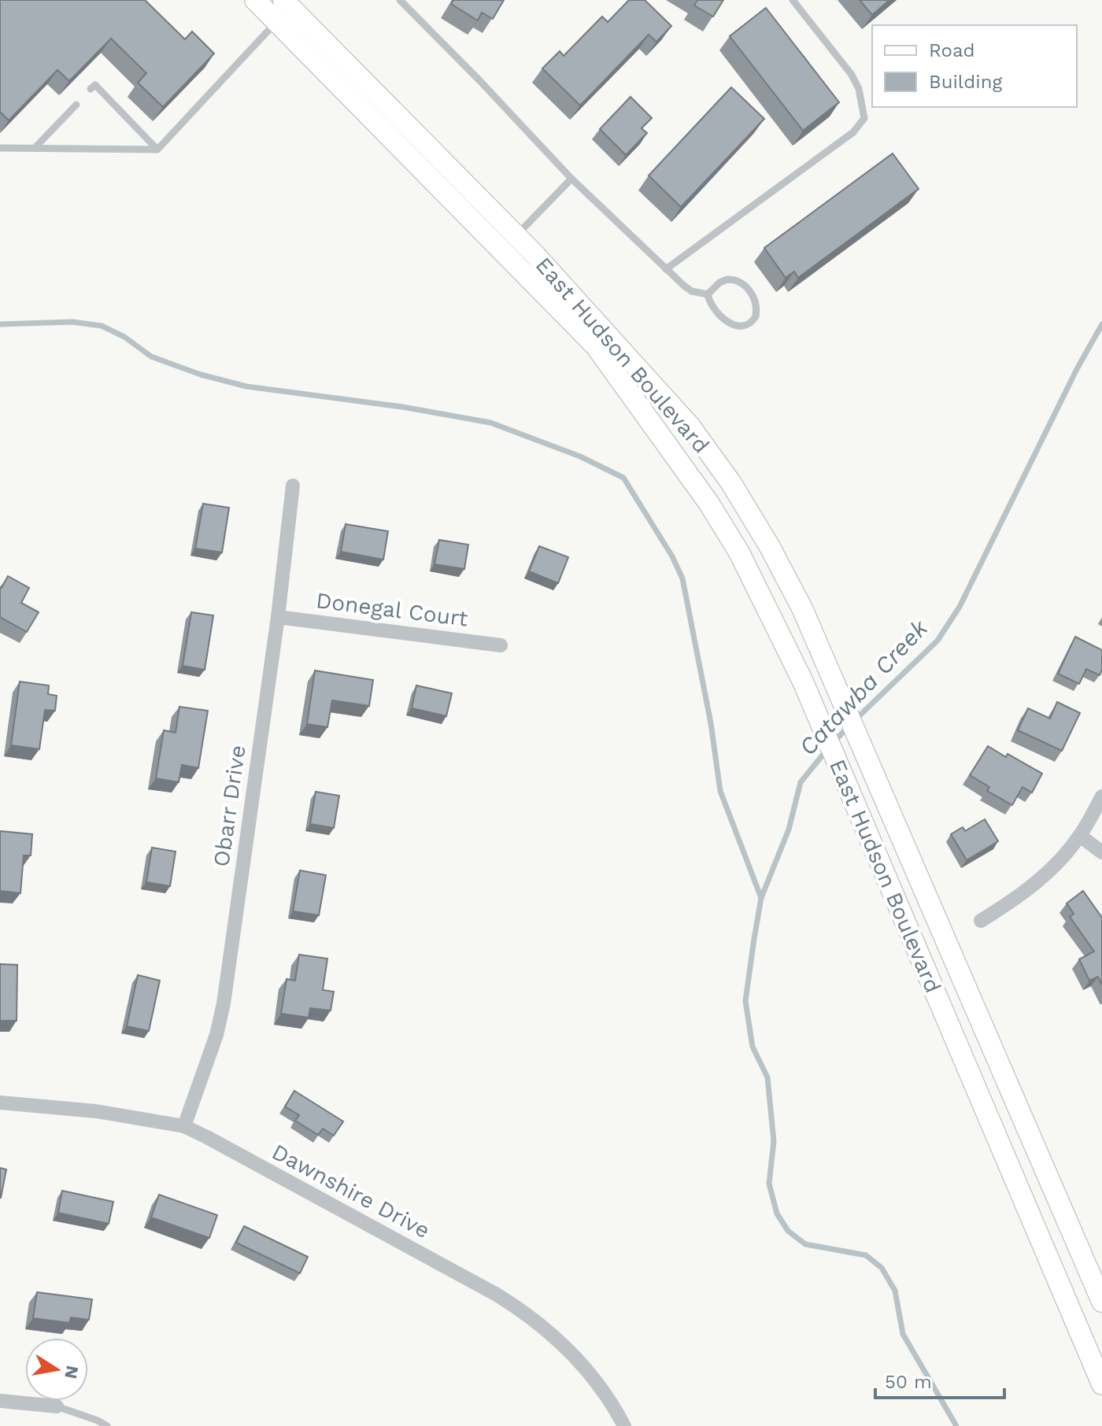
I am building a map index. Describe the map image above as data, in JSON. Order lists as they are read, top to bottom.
{
  "streets": {
    "main road": ["East Hudson Boulevard"],
    "street": ["Donegal Court", "Obarr Drive", "Dawnshire Drive"]
  },
  "crossings": [
    ["Donegal Court", "Obarr Drive"],
    ["Obarr Drive", "Dawnshire Drive"]
  ],
  "water": ["Catawba Creek"],
  "legend": ["Road", "Building"],
  "scale_bar": "50 m",
  "north": "right"
}
